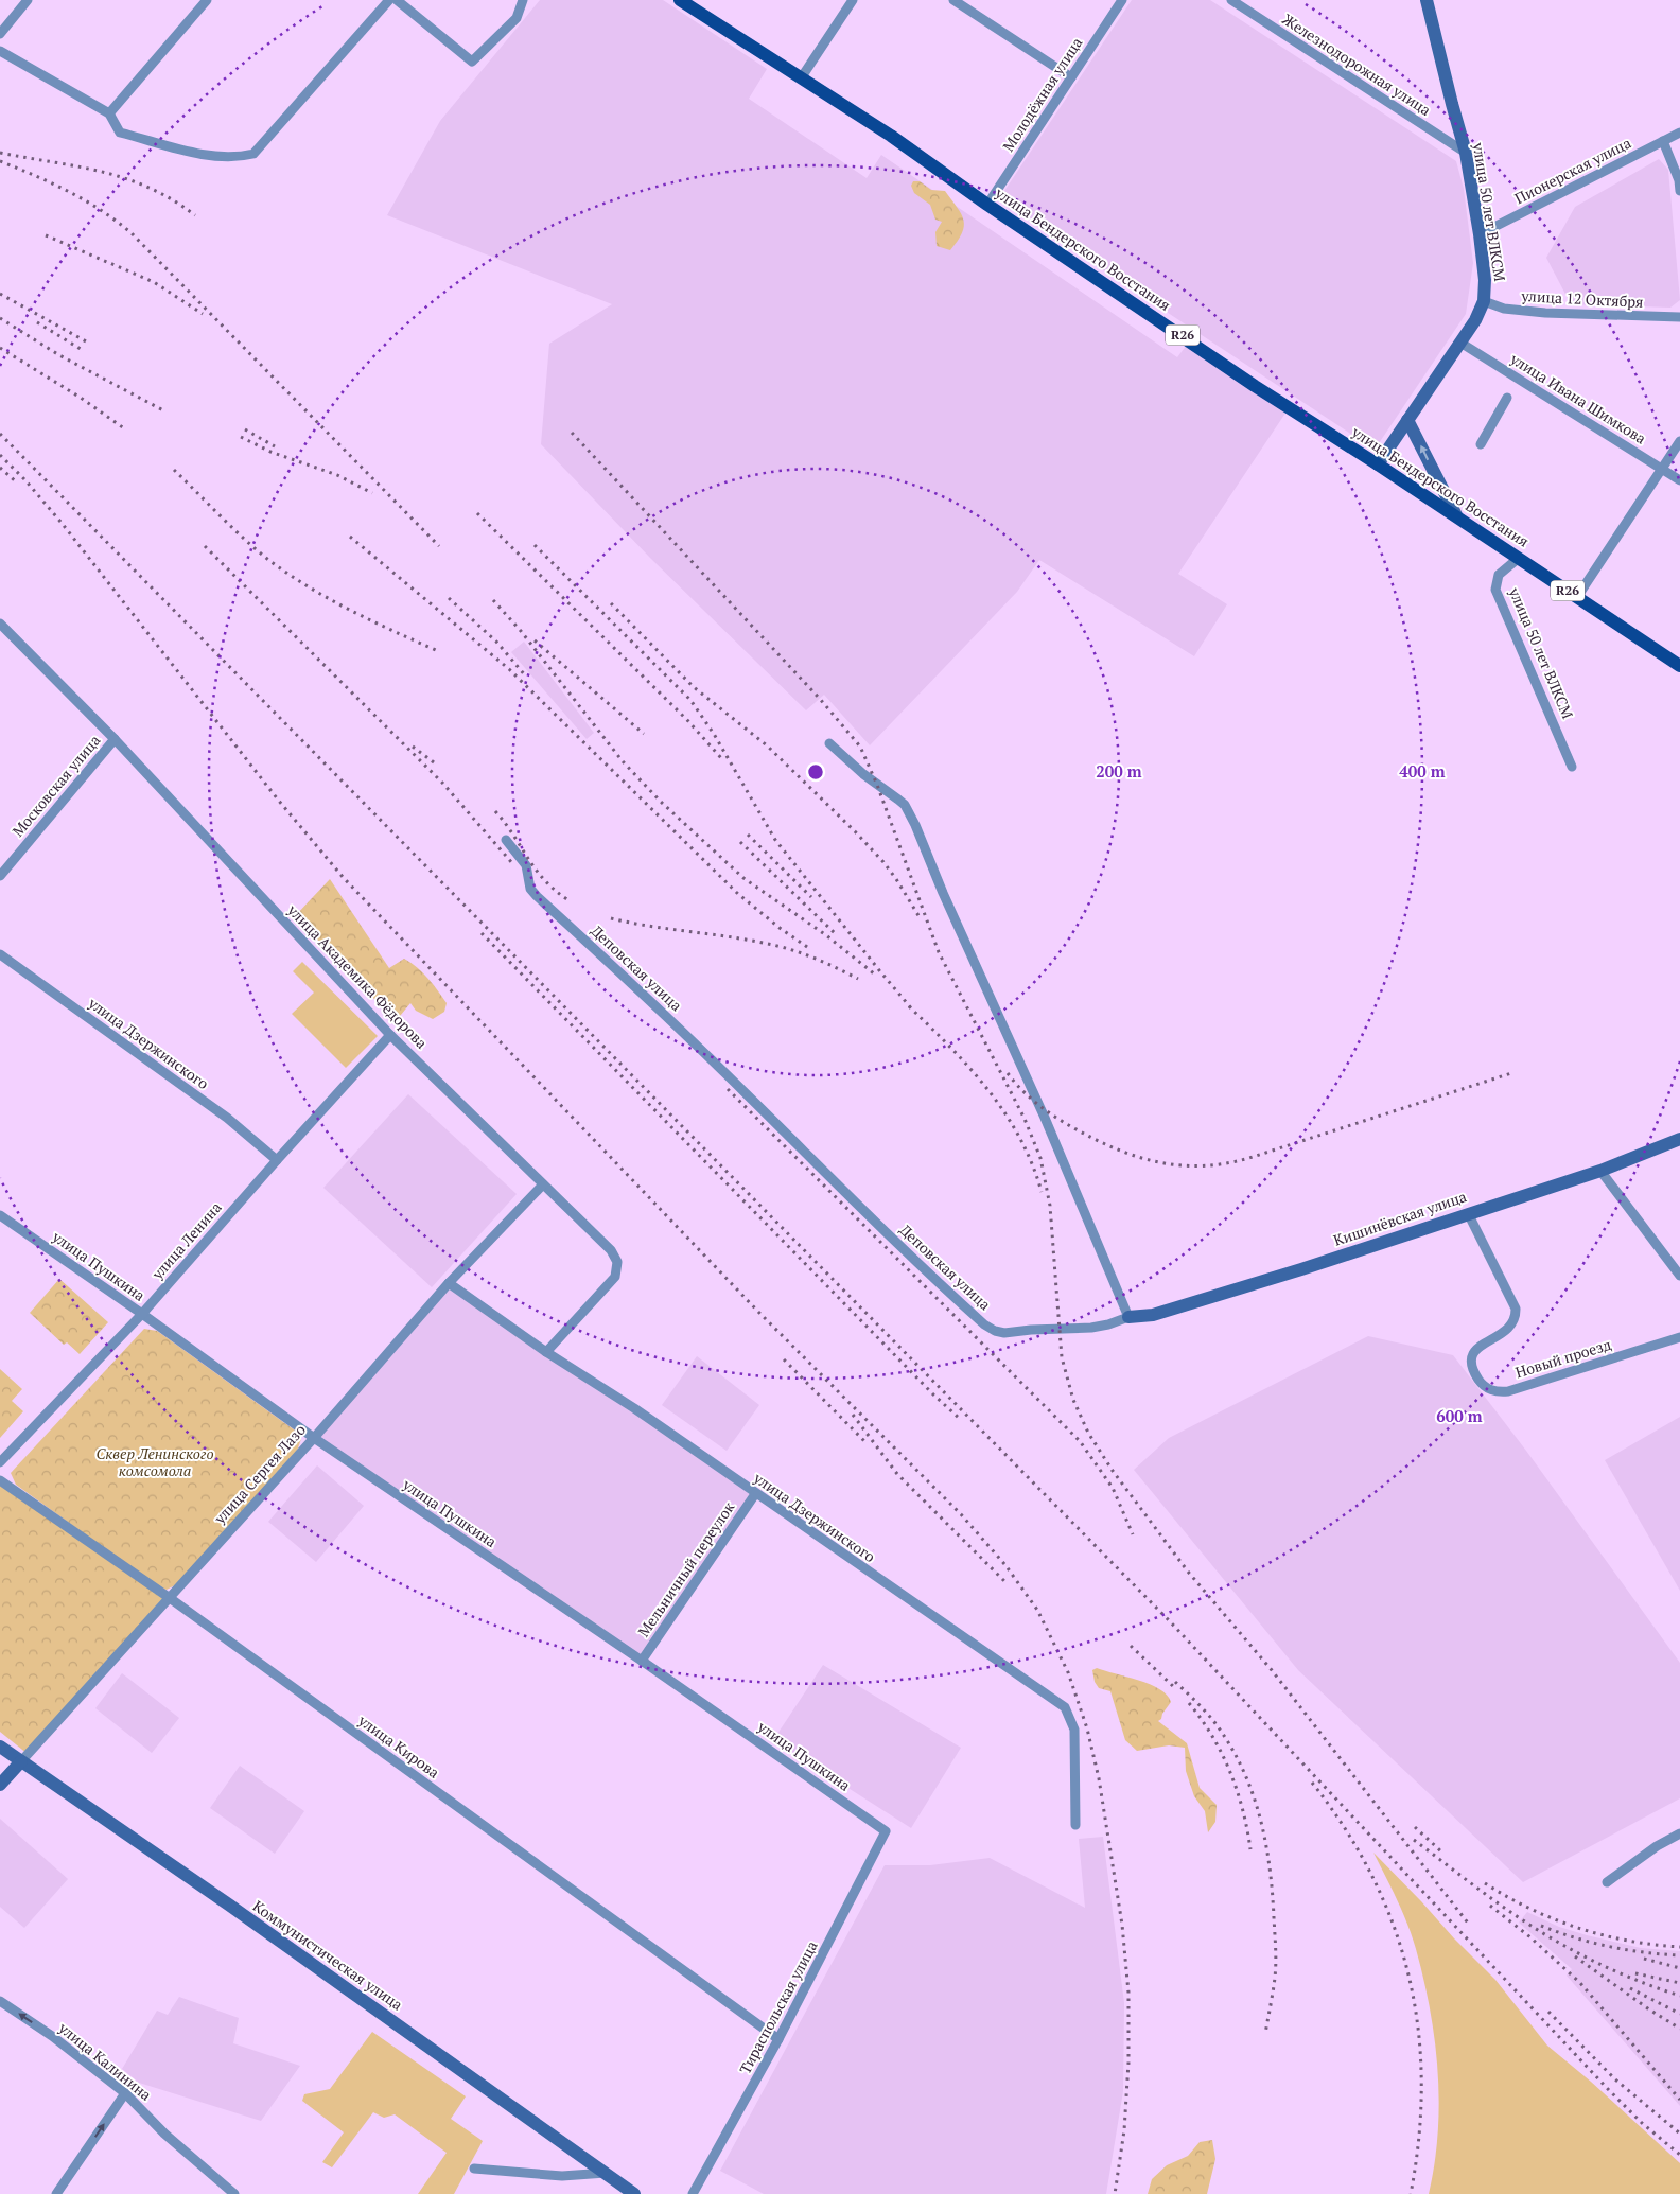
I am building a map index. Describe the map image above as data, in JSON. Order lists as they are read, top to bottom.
{
  "streets": {
    "main road": ["улица Бендерского Восстания", "R26"],
    "street": [
      "Железнодорожная улица",
      "Молодёжная улица",
      "Пионерская улица",
      "улица 50 лет ВЛКСМ",
      "улица 12 Октября",
      "улица Ивана Шимкова",
      "Московская улица",
      "Деповская улица",
      "улица Академика Фёдорова",
      "улица Дзержинского",
      "Кишинёвская улица",
      "улица Ленина",
      "улица Пушкина",
      "Новый проезд",
      "улица Сергея Лазо",
      "Мельничный переулок",
      "улица Кирова",
      "Коммунистическая улица",
      "Тираспольская улица",
      "улица Калинина"
    ]
  },
  "crossings": [
    ["Железнодорожная улица", "улица 50 лет ВЛКСМ"],
    ["Молодёжная улица", "улица Бендерского Восстания"],
    ["Пионерская улица", "улица 50 лет ВЛКСМ"],
    ["улица 50 лет ВЛКСМ", "улица Бендерского Восстания"],
    ["улица 50 лет ВЛКСМ", "улица 12 Октября"],
    ["улица 50 лет ВЛКСМ", "улица Ивана Шимкова"],
    ["Московская улица", "улица Академика Фёдорова"],
    ["Деповская улица", "Кишинёвская улица"],
    ["улица Академика Фёдорова", "улица Дзержинского"],
    ["улица Академика Фёдорова", "улица Ленина"],
    ["улица Академика Фёдорова", "улица Сергея Лазо"],
    ["улица Дзержинского", "улица Ленина"],
    ["улица Дзержинского", "улица Сергея Лазо"],
    ["улица Дзержинского", "Мельничный переулок"],
    ["Кишинёвская улица", "Новый проезд"],
    ["улица Ленина", "улица Пушкина"],
    ["улица Пушкина", "улица Сергея Лазо"],
    ["улица Пушкина", "Мельничный переулок"],
    ["улица Пушкина", "Тираспольская улица"],
    ["улица Сергея Лазо", "улица Кирова"],
    ["улица Сергея Лазо", "Коммунистическая улица"],
    ["улица Кирова", "Тираспольская улица"]
  ],
  "one_way": ["улица Калинина"],
  "parks": ["Сквер Ленинского комсомола"],
  "rings": ["200 m", "400 m", "600 m"]
}
